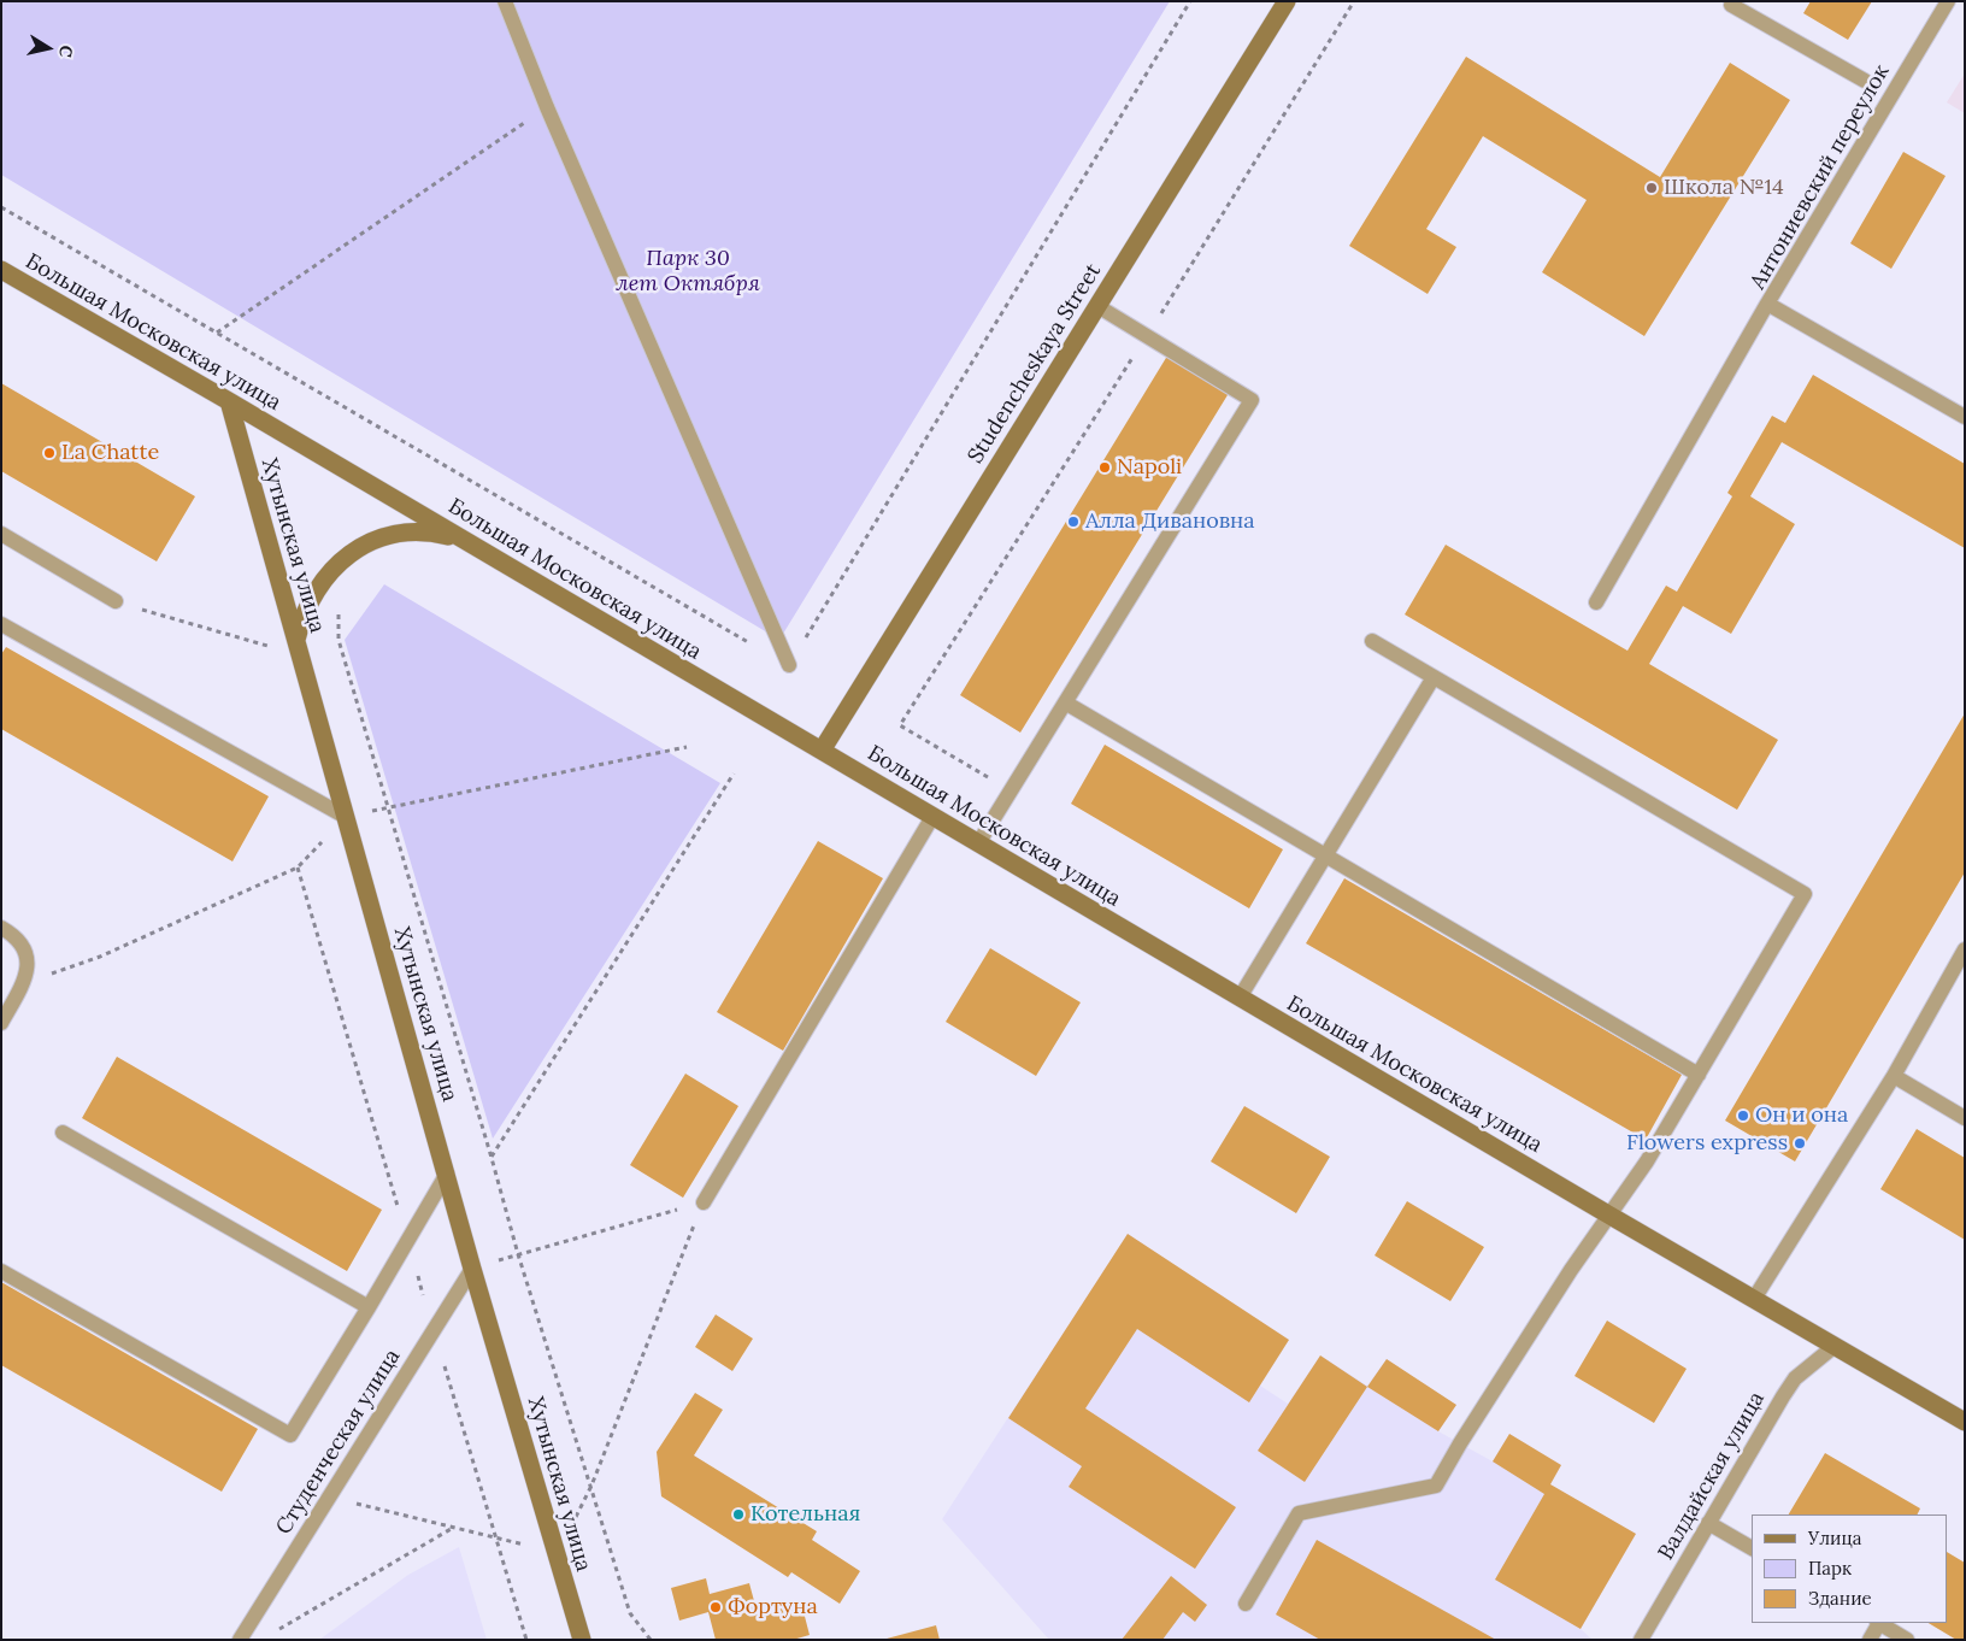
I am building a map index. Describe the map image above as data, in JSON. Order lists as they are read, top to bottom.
{
  "streets": {
    "street": ["Большая Московская улица", "Studencheskaya Street", "Хутынская улица"],
    "lane": ["Антониевский переулок", "Студенческая улица", "Валдайская улица"]
  },
  "crossings": [
    ["Большая Московская улица", "Studencheskaya Street"],
    ["Большая Московская улица", "Хутынская улица"],
    ["Большая Московская улица", "Валдайская улица"],
    ["Хутынская улица", "Студенческая улица"]
  ],
  "parks": ["Парк 30 лет Октября"],
  "places": [
    "Школа №14",
    "La Chatte",
    "Napoli",
    "Алла Дивановна",
    "Он и она",
    "Flowers express",
    "Котельная",
    "Фортуна"
  ],
  "legend": ["Улица", "Парк", "Здание"],
  "north": "right"
}
